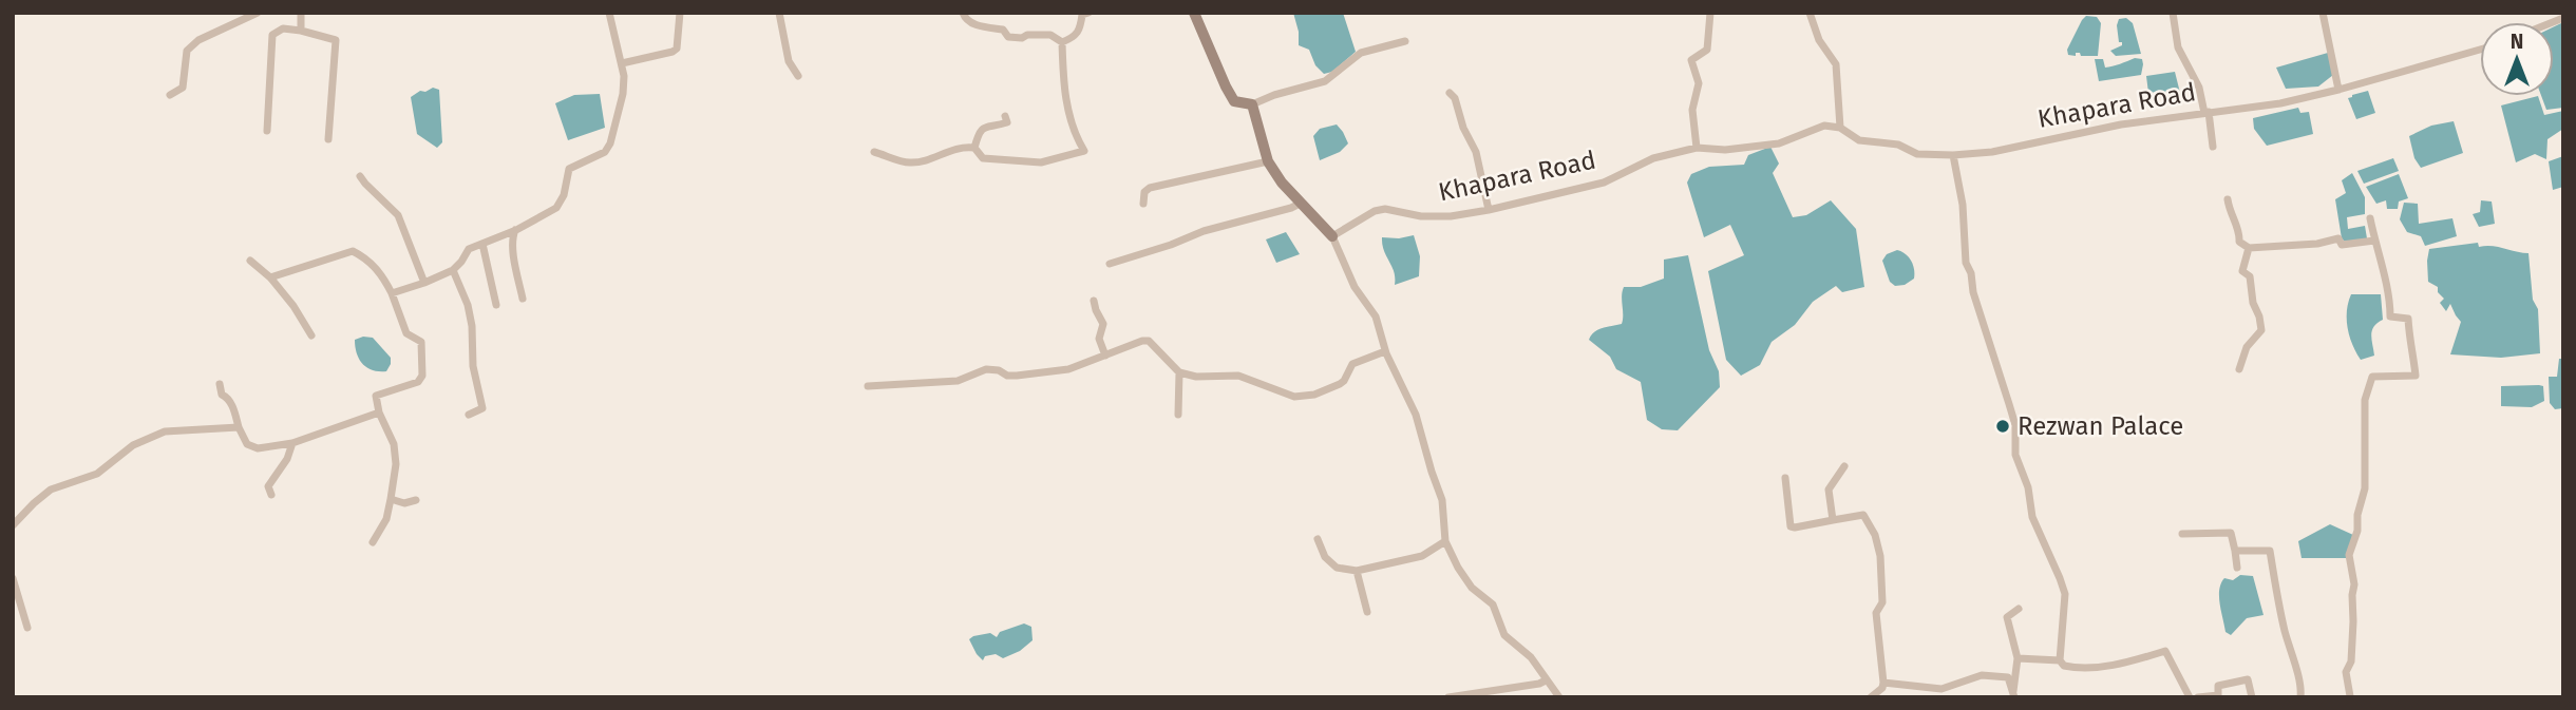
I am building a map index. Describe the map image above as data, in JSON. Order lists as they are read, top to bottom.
{
  "streets": {
    "street": ["Khapara Road"]
  },
  "places": ["Rezwan Palace"],
  "north": "top"
}
